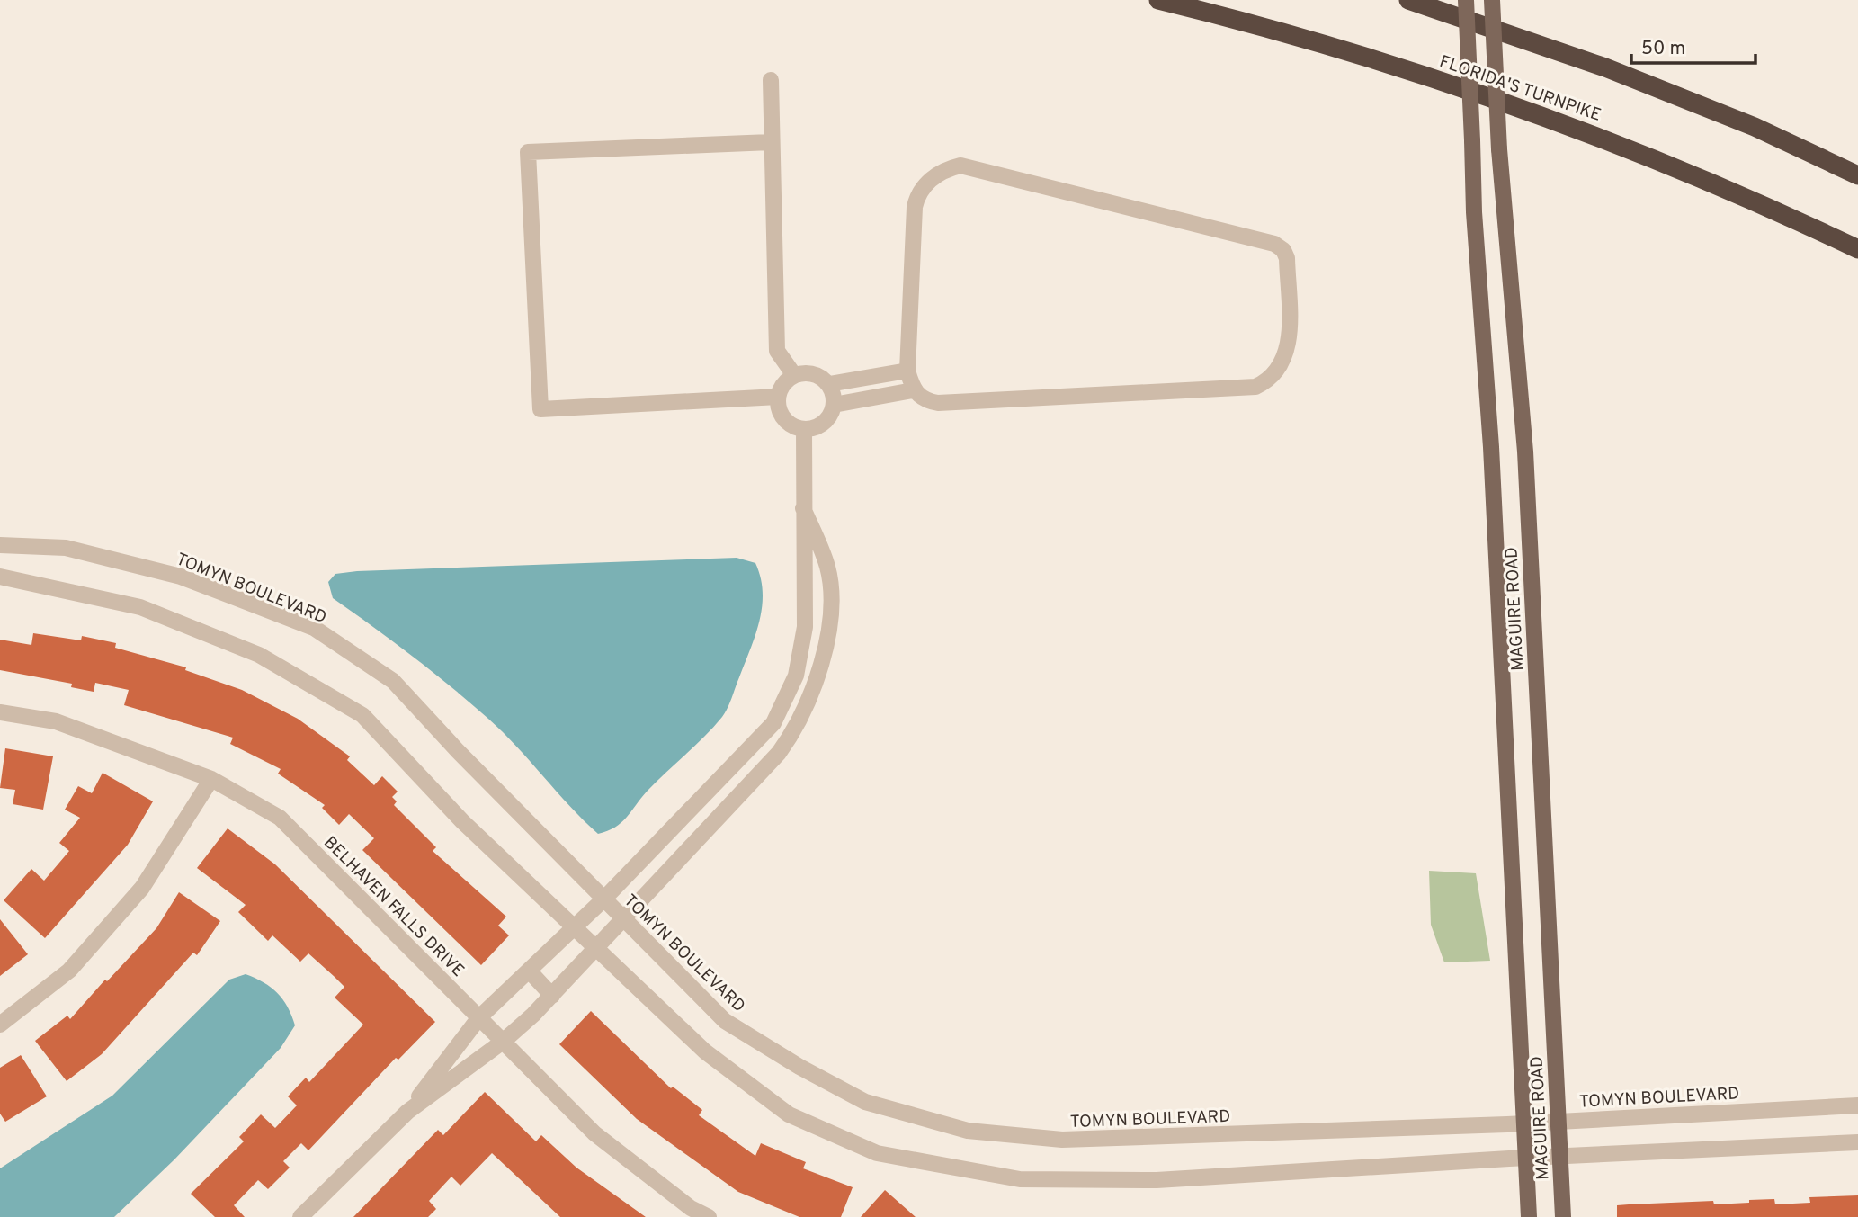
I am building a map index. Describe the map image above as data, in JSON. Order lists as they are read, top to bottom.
{
  "streets": {
    "highway": ["FLORIDA'S TURNPIKE"],
    "main road": ["MAGUIRE ROAD"],
    "street": ["TOMYN BOULEVARD", "BELHAVEN FALLS DRIVE"]
  },
  "crossings": [
    ["TOMYN BOULEVARD", "MAGUIRE ROAD"]
  ],
  "scale_bar": "50 m"
}
